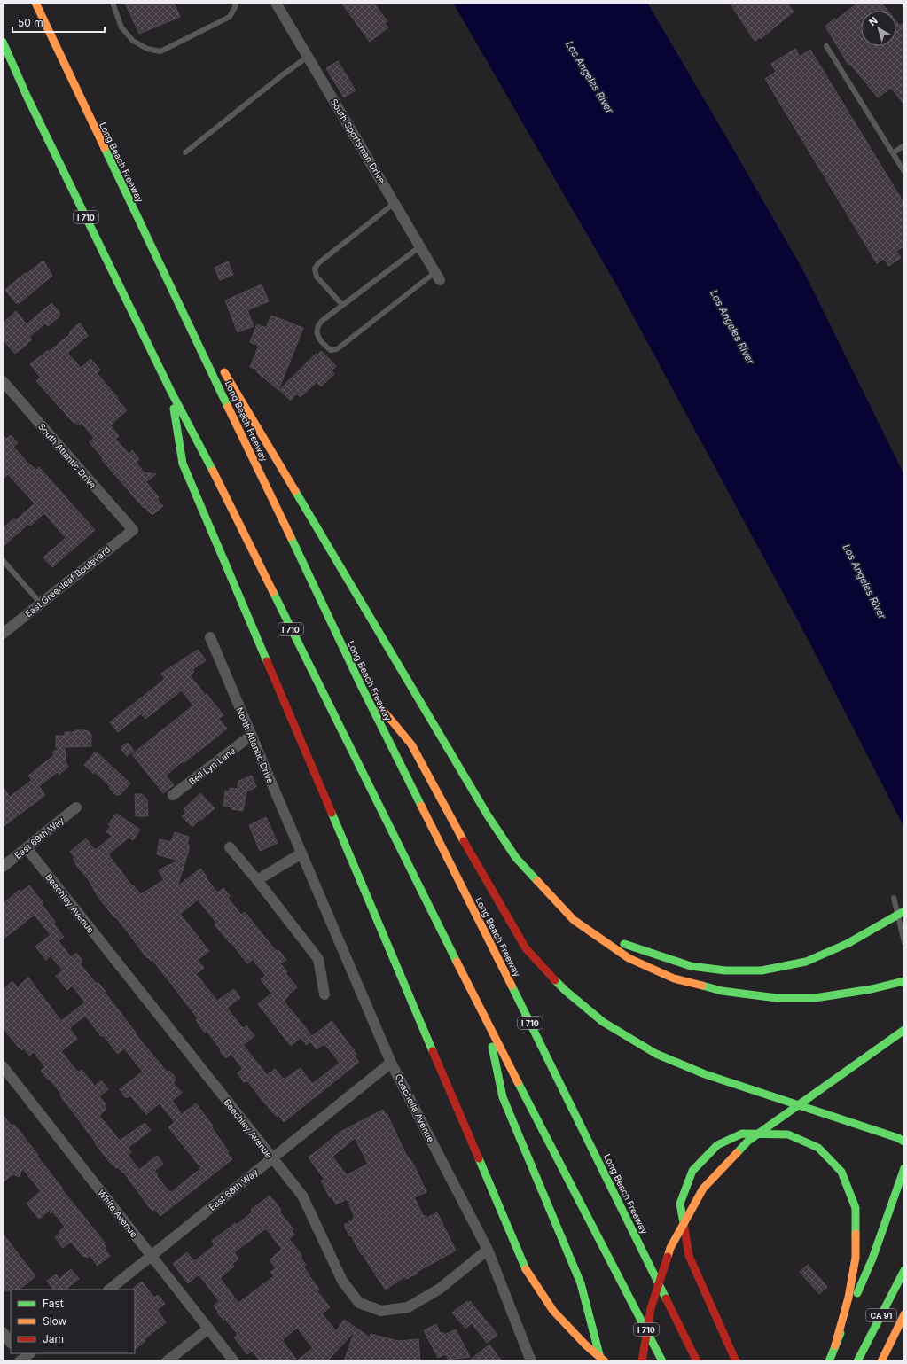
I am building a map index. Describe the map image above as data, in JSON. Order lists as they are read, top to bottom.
{
  "streets": {
    "highway": ["Long Beach Freeway", "I 710", "CA 91"],
    "street": [
      "South Sportsman Drive",
      "South Atlantic Drive",
      "East Greenleaf Boulevard",
      "North Atlantic Drive",
      "Bell Lyn Lane",
      "East 69th Way",
      "Beechley Avenue",
      "Coachella Avenue",
      "East 68th Way",
      "White Avenue"
    ]
  },
  "crossings": [
    ["South Atlantic Drive", "East Greenleaf Boulevard"],
    ["North Atlantic Drive", "Bell Lyn Lane"],
    ["North Atlantic Drive", "Coachella Avenue"],
    ["East 69th Way", "Beechley Avenue"],
    ["Beechley Avenue", "Coachella Avenue"],
    ["Beechley Avenue", "East 68th Way"],
    ["Coachella Avenue", "East 68th Way"],
    ["East 68th Way", "White Avenue"]
  ],
  "water": ["Los Angeles River"],
  "legend": ["Fast", "Slow", "Jam"],
  "scale_bar": "50 m",
  "north": "top left"
}
